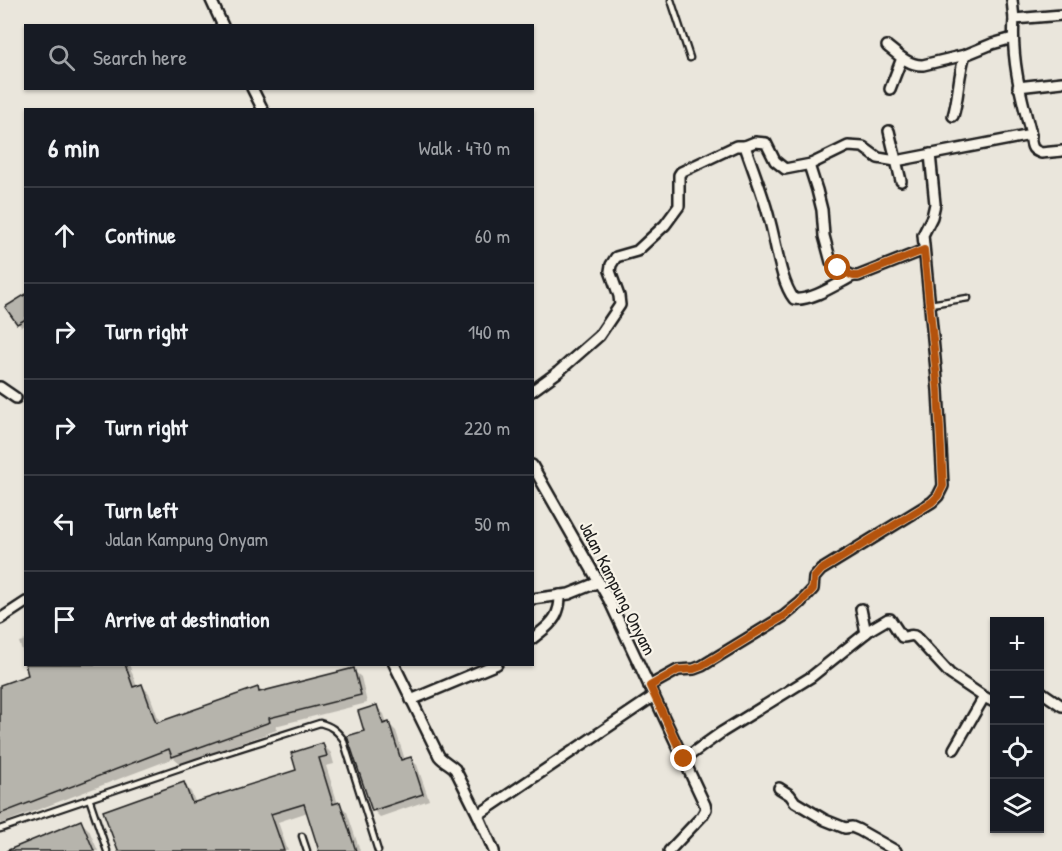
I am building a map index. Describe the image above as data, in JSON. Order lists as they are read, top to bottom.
{
  "streets": {
    "street": ["Jalan Kampung Onyam"]
  },
  "page": {
    "search": "Search here",
    "heading": ["6 min", "Walk · 470 m"],
    "list": [
      ["Continue", "60 m"],
      ["Turn right", "140 m"],
      ["Turn right", "220 m"],
      ["Turn left", "Jalan Kampung Onyam", "50 m"],
      "Arrive at destination"
    ],
    "map_buttons": ["+", "−"]
  }
}
